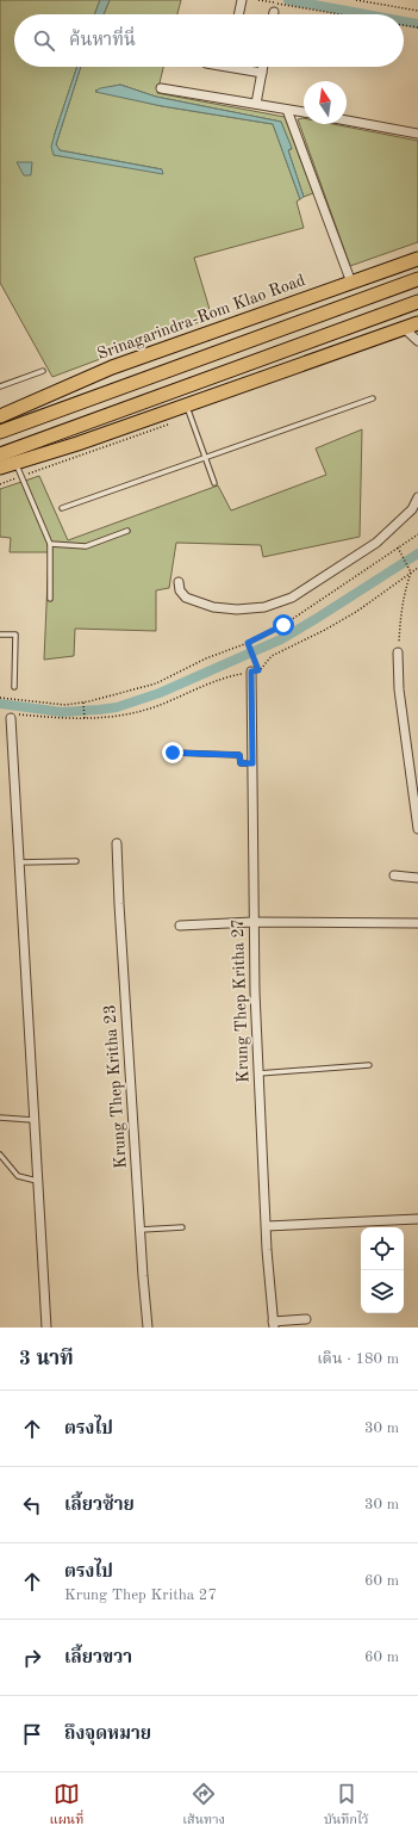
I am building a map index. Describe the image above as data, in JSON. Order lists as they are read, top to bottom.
{
  "streets": {
    "main road": ["Srinagarindra-Rom Klao Road"],
    "street": ["Krung Thep Kritha 27", "Krung Thep Kritha 23"]
  },
  "north": "top",
  "page": {
    "search": "ค้นหาที่นี่",
    "heading": ["3 นาที", "เดิน · 180 m"],
    "list": [
      ["ตรงไป", "30 m"],
      ["เลี้ยวซ้าย", "30 m"],
      ["ตรงไป", "Krung Thep Kritha 27", "60 m"],
      ["เลี้ยวขวา", "60 m"],
      "ถึงจุดหมาย"
    ],
    "nav": ["แผนที่", "เส้นทาง", "บันทึกไว้"]
  }
}
